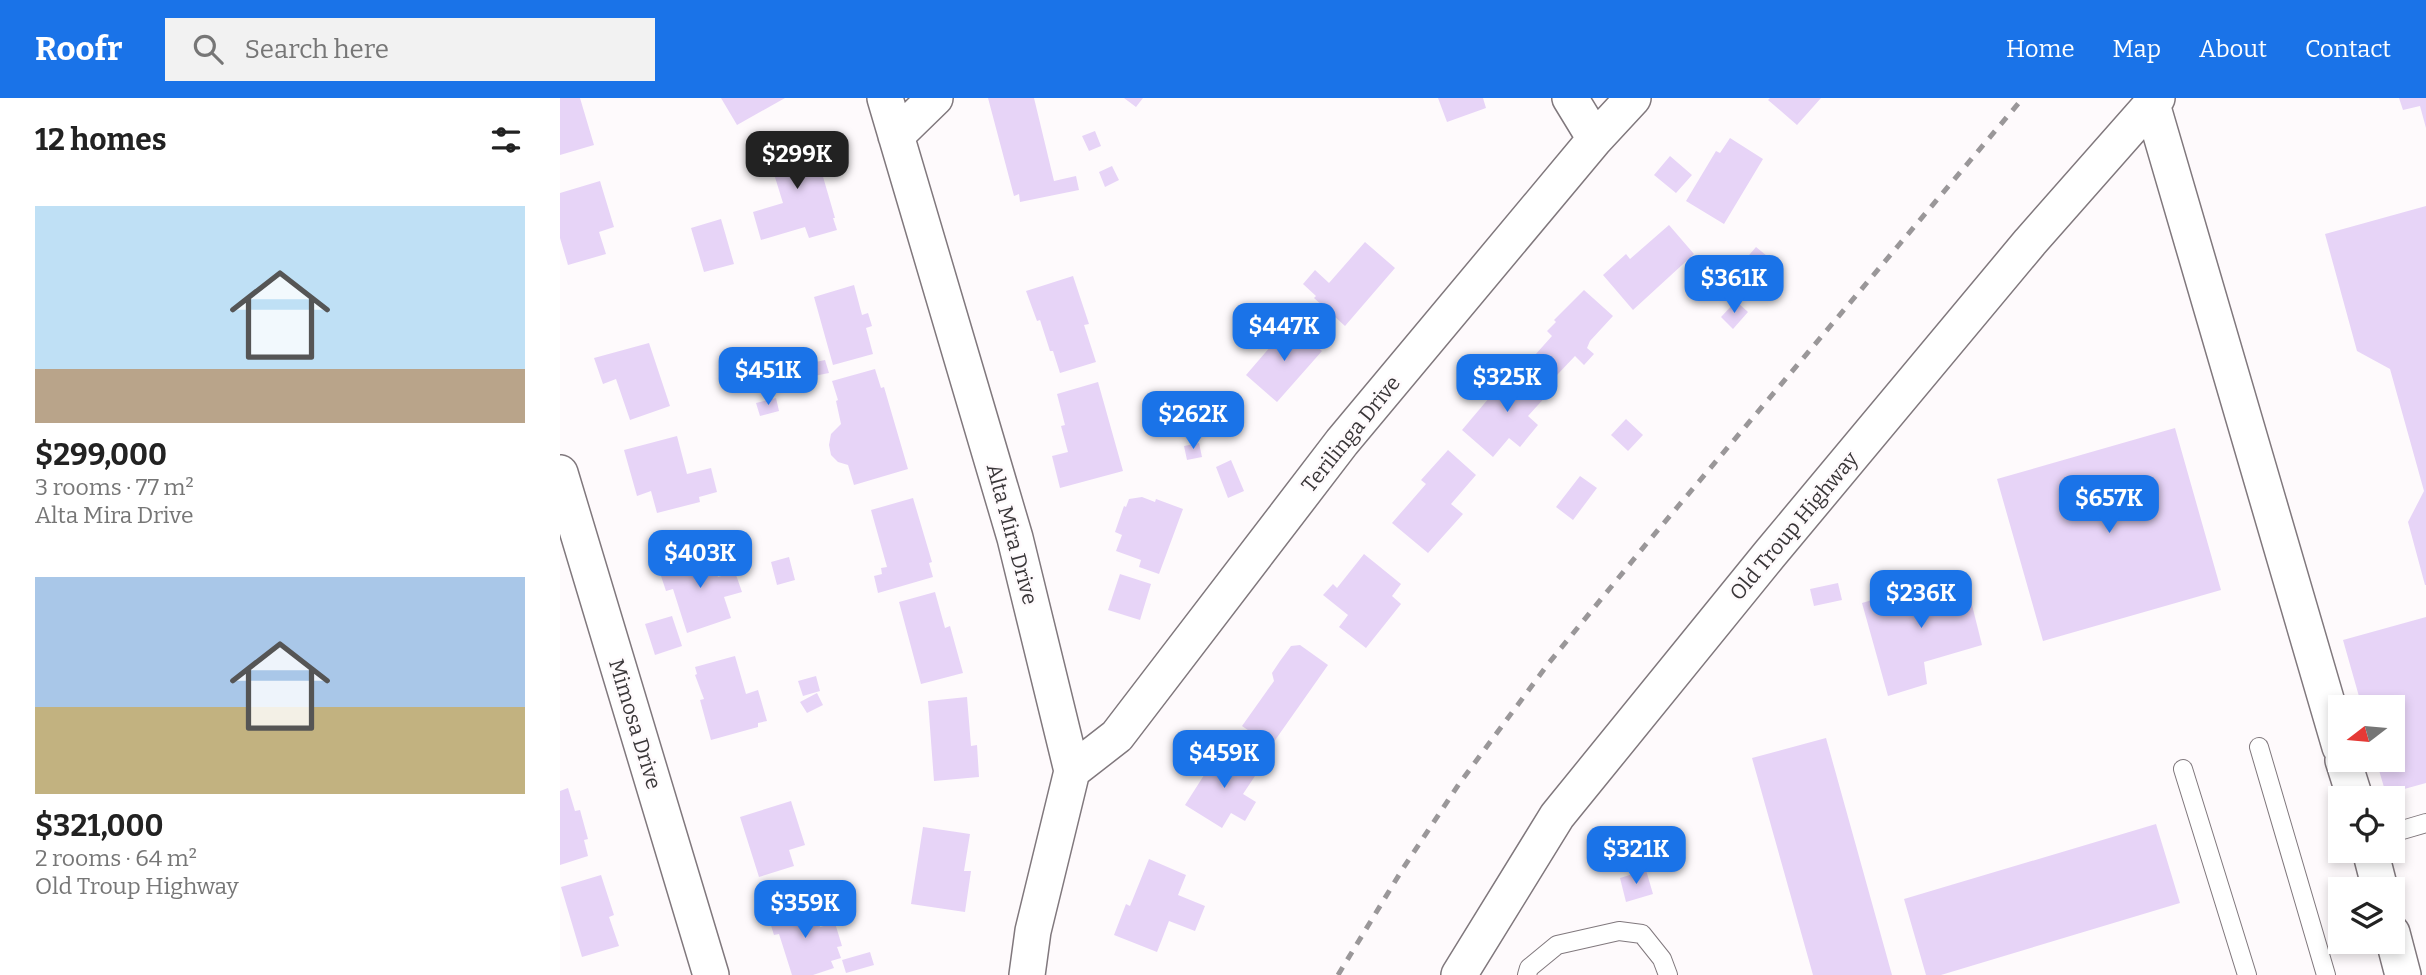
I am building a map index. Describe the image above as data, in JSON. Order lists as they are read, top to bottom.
{
  "streets": {
    "street": [
      "Terilinga Drive",
      "Old Troup Highway",
      "Alta Mira Drive",
      "Mimosa Drive"
    ]
  },
  "crossings": [
    ["Terilinga Drive", "Alta Mira Drive"]
  ],
  "north": "left",
  "page": {
    "header": "Roofr",
    "search": "Search here",
    "nav": [
      "Home",
      "Map",
      "About",
      "Contact"
    ],
    "heading": "12 homes",
    "price": [
      "$299K",
      "$361K",
      "$447K",
      "$451K",
      "$325K",
      "$262K",
      "$657K",
      "$403K",
      "$236K",
      "$459K",
      "$321K",
      "$359K"
    ],
    "list": [
      {
        "name": "$299,000",
        "note": "3 rooms · 77 m² · Alta Mira Drive"
      },
      {
        "name": "$321,000",
        "note": "2 rooms · 64 m² · Old Troup Highway"
      }
    ]
  }
}
